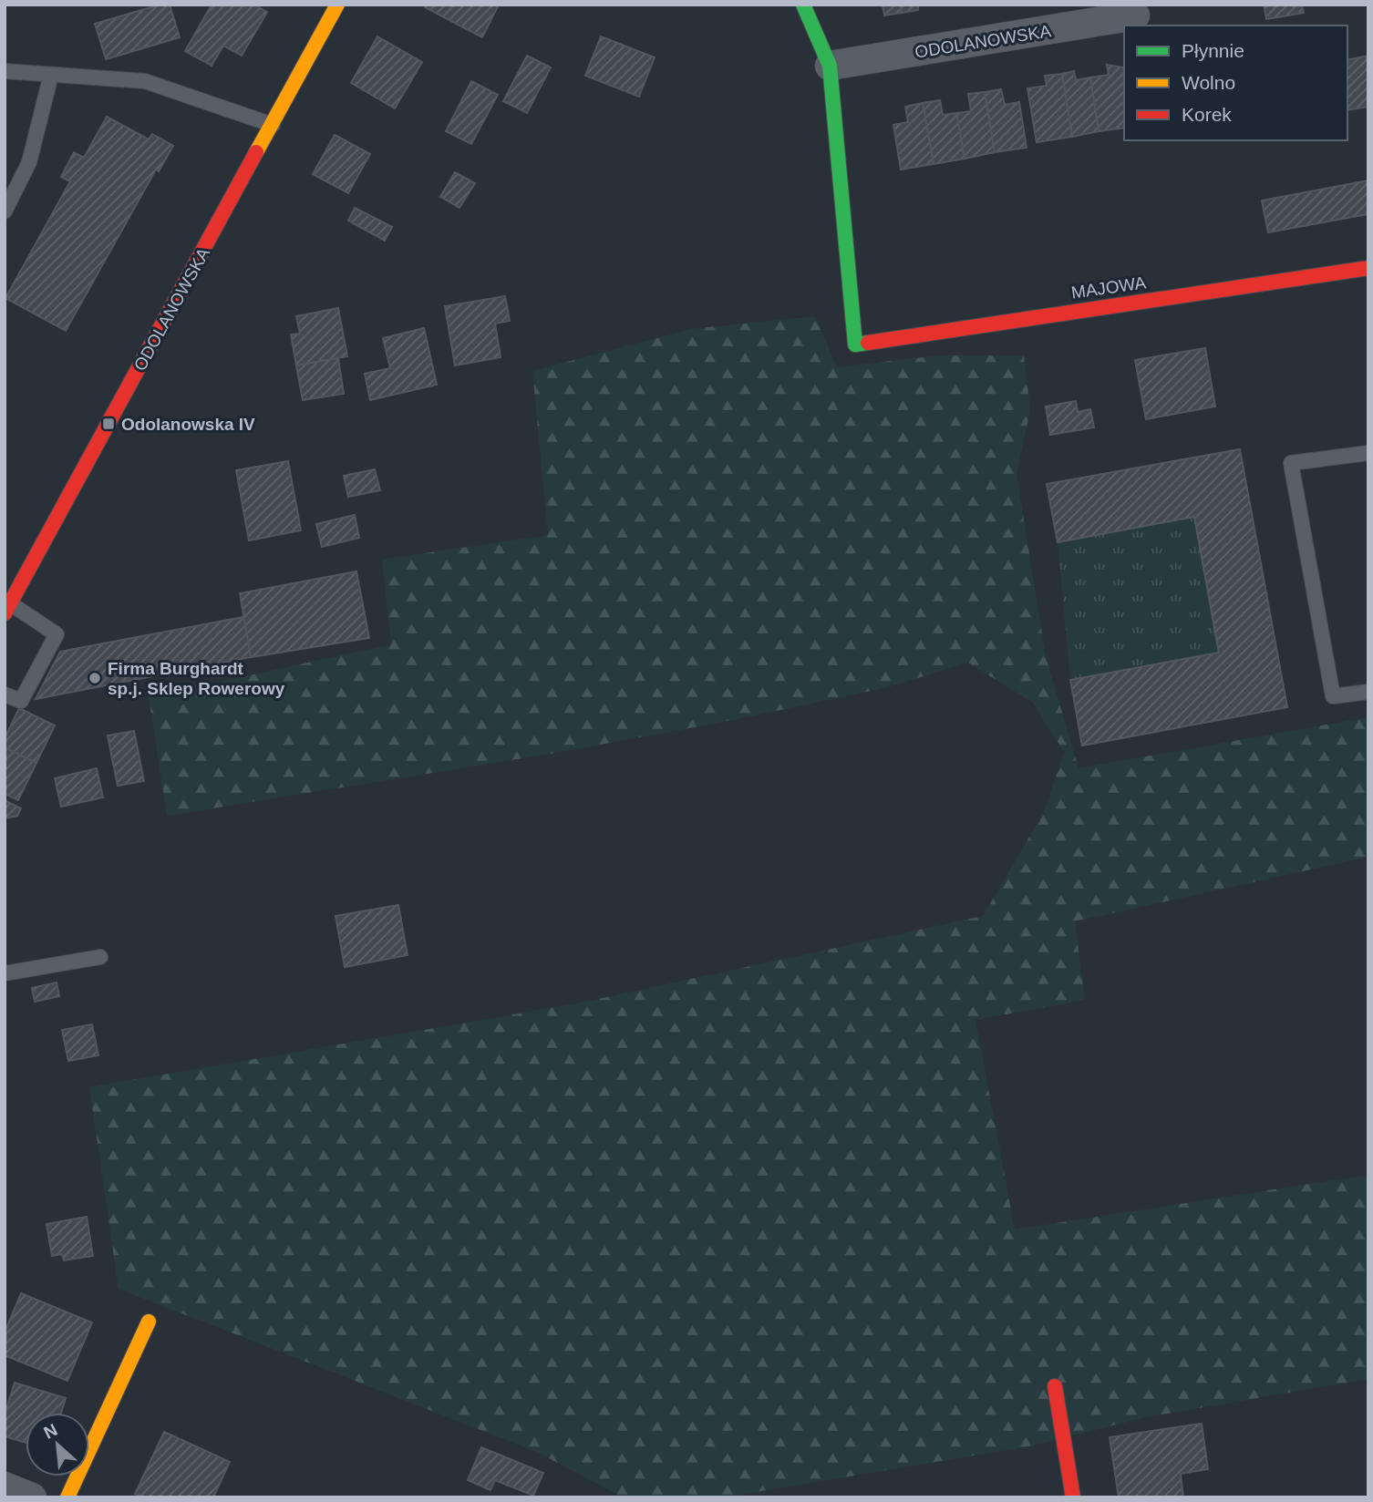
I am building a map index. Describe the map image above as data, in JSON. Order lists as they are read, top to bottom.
{
  "streets": {
    "street": ["ODOLANOWSKA", "MAJOWA"]
  },
  "crossings": [
    ["ODOLANOWSKA", "MAJOWA"]
  ],
  "places": {
    "transit": ["Odolanowska IV"],
    "other": ["Firma Burghardt sp.j. Sklep Rowerowy"]
  },
  "legend": ["Płynnie", "Wolno", "Korek"],
  "north": "top left"
}
